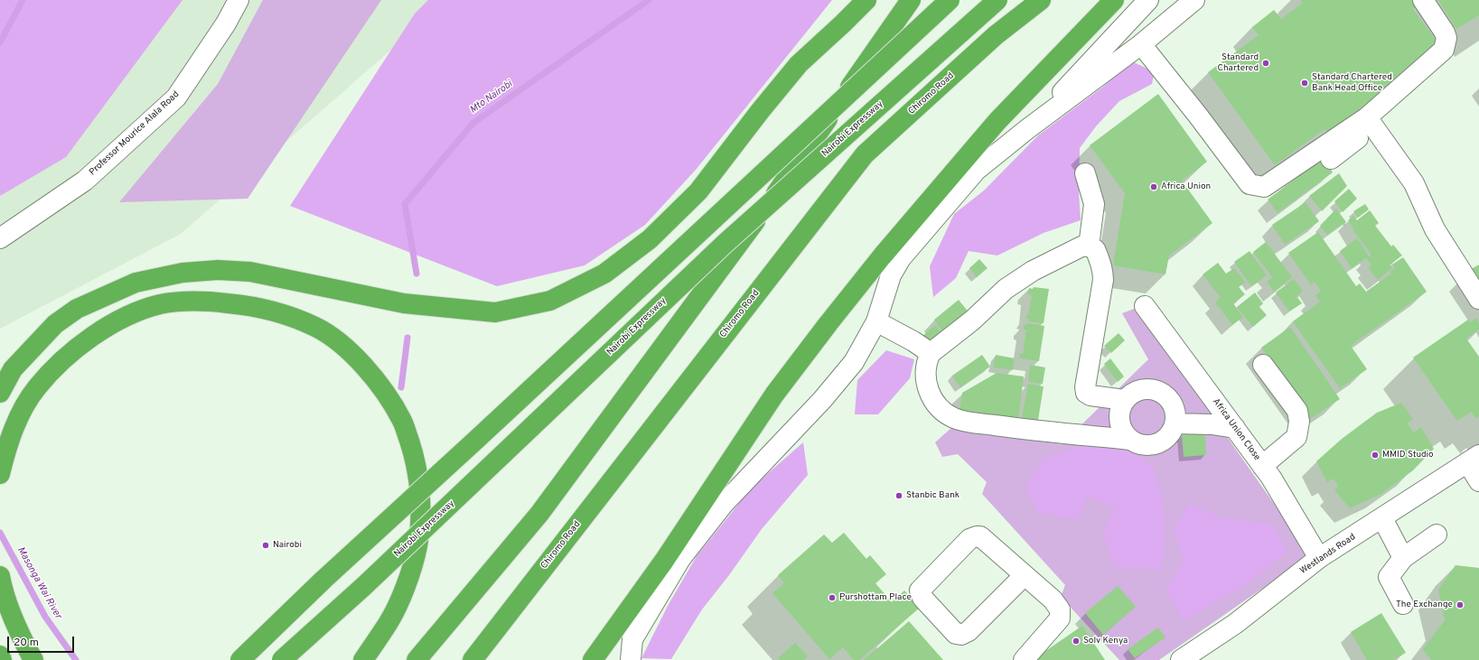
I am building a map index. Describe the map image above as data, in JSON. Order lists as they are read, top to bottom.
{
  "streets": {
    "highway": ["Chiromo Road", "Nairobi Expressway"],
    "street": ["Professor Mourice Alala Road", "Africa Union Close", "Westlands Road"]
  },
  "crossings": [
    ["Africa Union Close", "Westlands Road"]
  ],
  "water": ["Mto Nairobi", "Masonga Wai River"],
  "places": [
    "Standard Chartered",
    "Standard Chartered Bank Head Office",
    "Africa Union",
    "MMID Studio",
    "Stanbic Bank",
    "Nairobi",
    "Purshottam Place",
    "The Exchange",
    "Solv Kenya"
  ],
  "scale_bar": "20 m"
}
